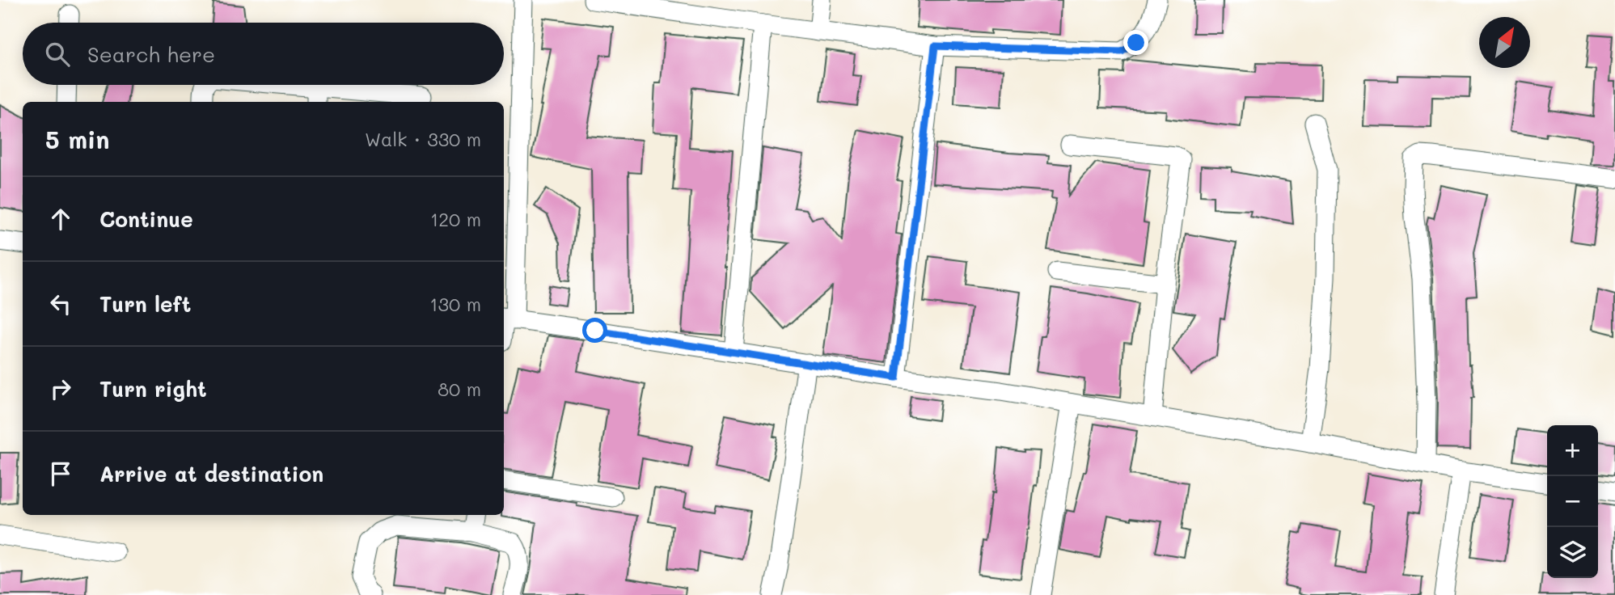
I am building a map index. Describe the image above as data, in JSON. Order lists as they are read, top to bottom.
{
  "north": "top right",
  "page": {
    "search": "Search here",
    "heading": ["5 min", "Walk · 330 m"],
    "list": [
      ["Continue", "120 m"],
      ["Turn left", "130 m"],
      ["Turn right", "80 m"],
      "Arrive at destination"
    ],
    "map_buttons": ["+", "−"]
  }
}
